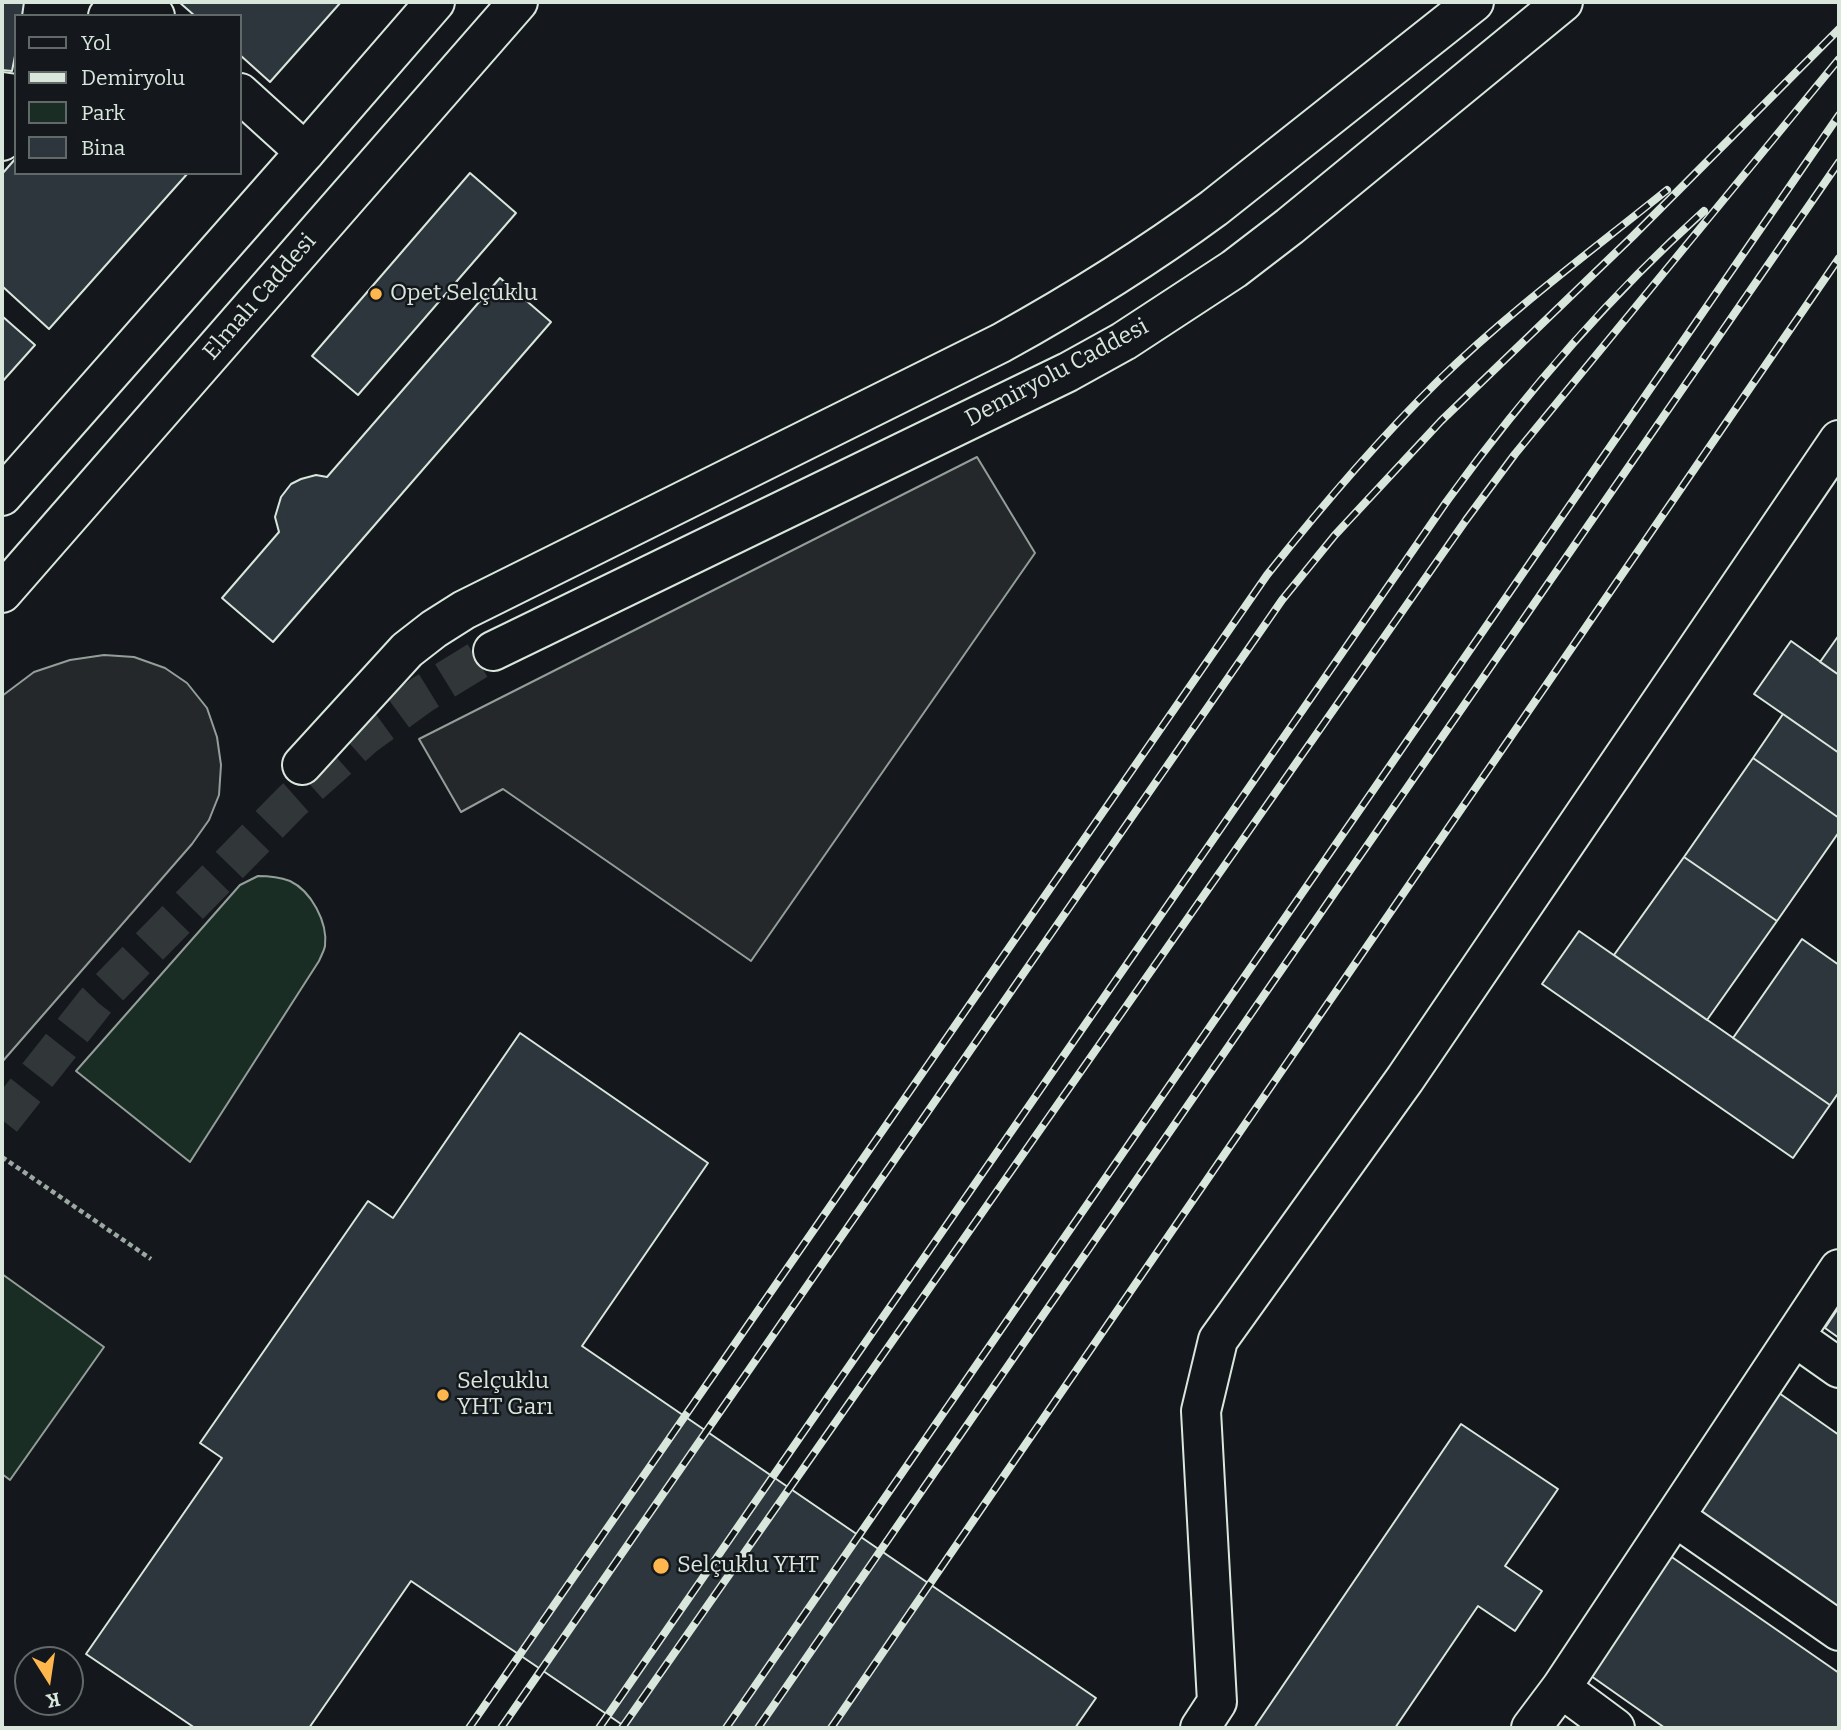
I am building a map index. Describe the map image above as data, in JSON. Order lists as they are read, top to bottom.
{
  "streets": {
    "main road": ["Elmalı Caddesi", "Demiryolu Caddesi"]
  },
  "places": ["Opet Selçuklu", "Selçuklu YHT Garı", "Selçuklu YHT"],
  "legend": [
    "Yol",
    "Demiryolu",
    "Park",
    "Bina"
  ],
  "north": "bottom"
}
